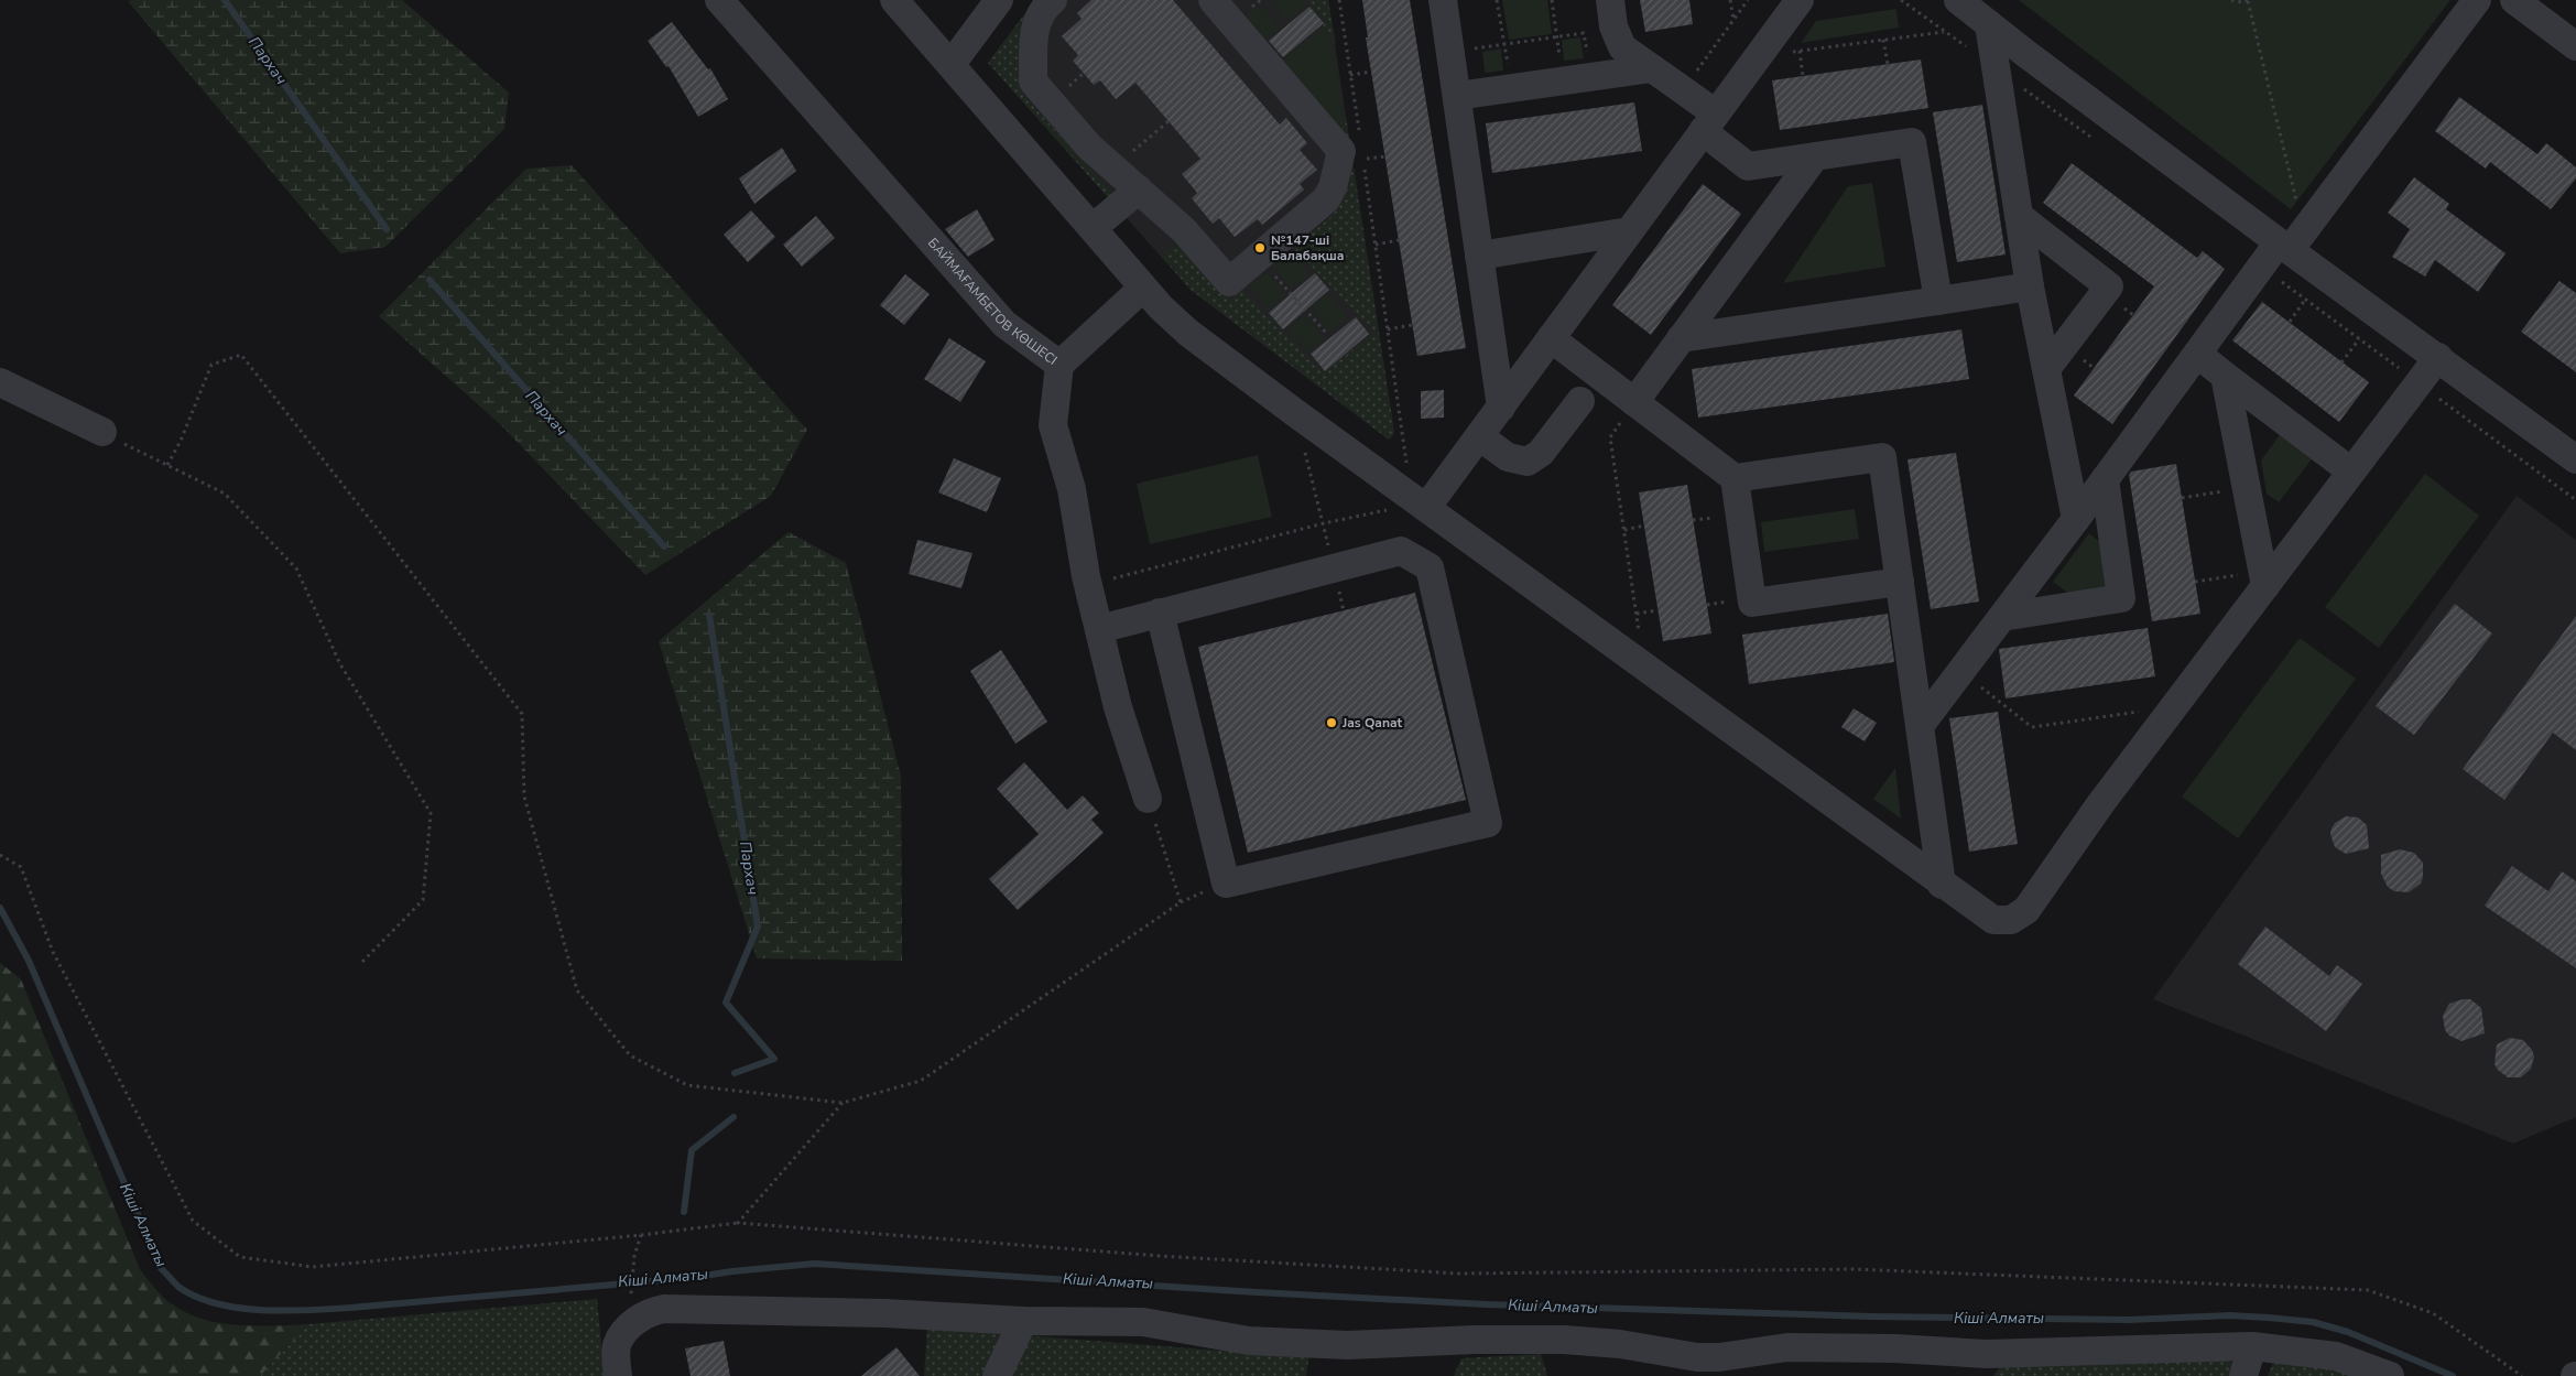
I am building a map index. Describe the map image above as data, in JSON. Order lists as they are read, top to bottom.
{
  "streets": {
    "street": ["БАЙМАҒАМБЕТОВ КӨШЕСІ"]
  },
  "water": ["Пархач", "Кіші Алматы"],
  "places": ["№147-ші Балабақша", "Jas Qanat"]
}
